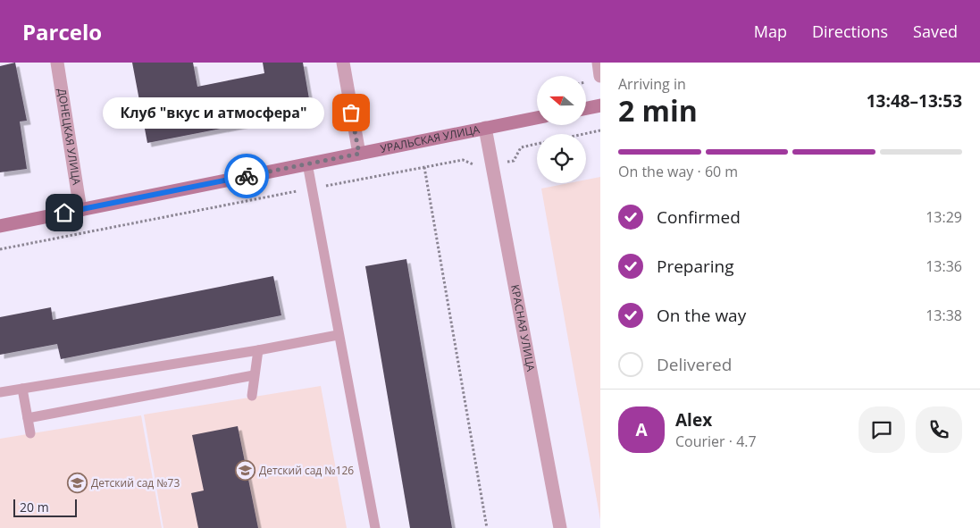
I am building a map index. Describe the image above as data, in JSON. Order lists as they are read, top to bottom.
{
  "streets": {
    "street": ["ДОНЕЦКАЯ УЛИЦА", "УРАЛЬСКАЯ УЛИЦА", "КРАСНАЯ УЛИЦА"]
  },
  "crossings": [
    ["ДОНЕЦКАЯ УЛИЦА", "УРАЛЬСКАЯ УЛИЦА"],
    ["УРАЛЬСКАЯ УЛИЦА", "КРАСНАЯ УЛИЦА"]
  ],
  "places": {
    "other": ["Клуб \"вкус и атмосфера\""],
    "school or university": ["Детский сад №126", "Детский сад №73"]
  },
  "scale_bar": "20 m",
  "north": "left",
  "page": {
    "header": "Parcelo",
    "nav": ["Map", "Directions", "Saved"],
    "heading": ["2 min", "Arriving in", "13:48–13:53"],
    "panel": ["Alex", "Courier · 4.7"],
    "bubble": "Клуб \"вкус и атмосфера\"",
    "bar": "On the way · 60 m",
    "list": [
      ["Confirmed", "13:29"],
      ["Preparing", "13:36"],
      ["On the way", "13:38"],
      "Delivered"
    ],
    "round": "A",
    "scale": "20 m"
  }
}
